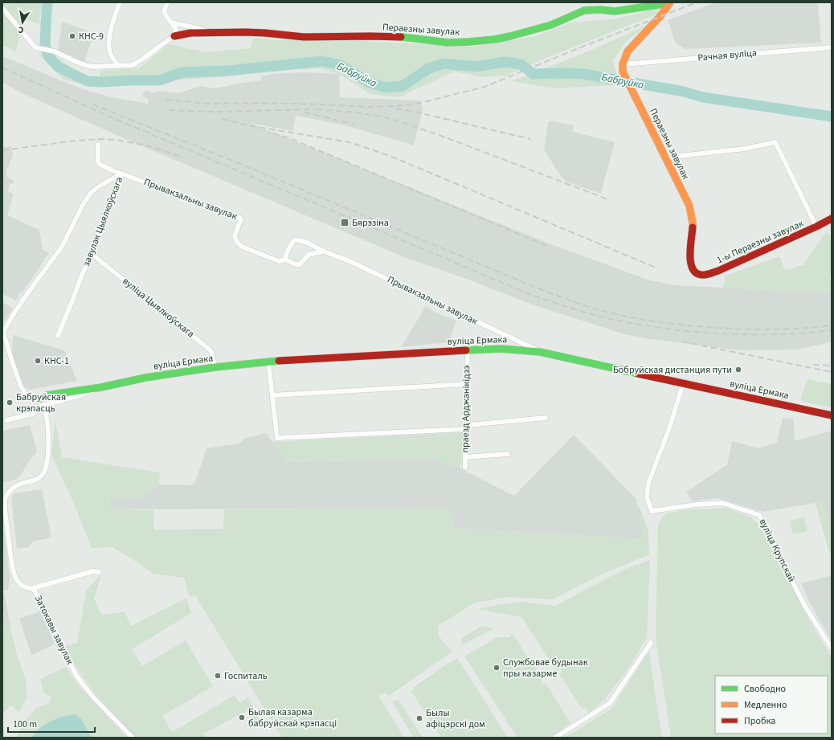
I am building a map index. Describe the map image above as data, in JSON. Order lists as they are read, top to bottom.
{
  "streets": {
    "street": [
      "Пераезны завулак",
      "Рачная вуліца",
      "Прывакзальны завулак",
      "завулак Цыялкоўскага",
      "1-ы Пераезны завулак",
      "вуліца Цыялкоўскага",
      "вуліца Ермака",
      "праезд Арджанікідзэ",
      "вуліца Крупскай",
      "Затокавы завулак"
    ]
  },
  "crossings": [
    ["Пераезны завулак", "Рачная вуліца"],
    ["Пераезны завулак", "1-ы Пераезны завулак"],
    ["Прывакзальны завулак", "завулак Цыялкоўскага"],
    ["Прывакзальны завулак", "вуліца Ермака"],
    ["завулак Цыялкоўскага", "вуліца Цыялкоўскага"],
    ["завулак Цыялкоўскага", "вуліца Ермака"],
    ["завулак Цыялкоўскага", "Затокавы завулак"],
    ["вуліца Цыялкоўскага", "вуліца Ермака"],
    ["вуліца Ермака", "праезд Арджанікідзэ"],
    ["вуліца Ермака", "вуліца Крупскай"],
    ["вуліца Ермака", "Затокавы завулак"]
  ],
  "water": ["Бабруйка"],
  "places": {
    "other": [
      "КНС-9",
      "КНС-1",
      "Бобруйская дистанция пути",
      "Бабруйская крэпасць",
      "Службовае будынак пры казарме",
      "Госпиталь",
      "Былая казарма бабруйскай крэпасці",
      "Былы афіцэрскі дом"
    ],
    "transit": ["Бярэзіна"]
  },
  "legend": ["Свободно", "Медленно", "Пробка"],
  "scale_bar": "100 m",
  "north": "bottom"
}
